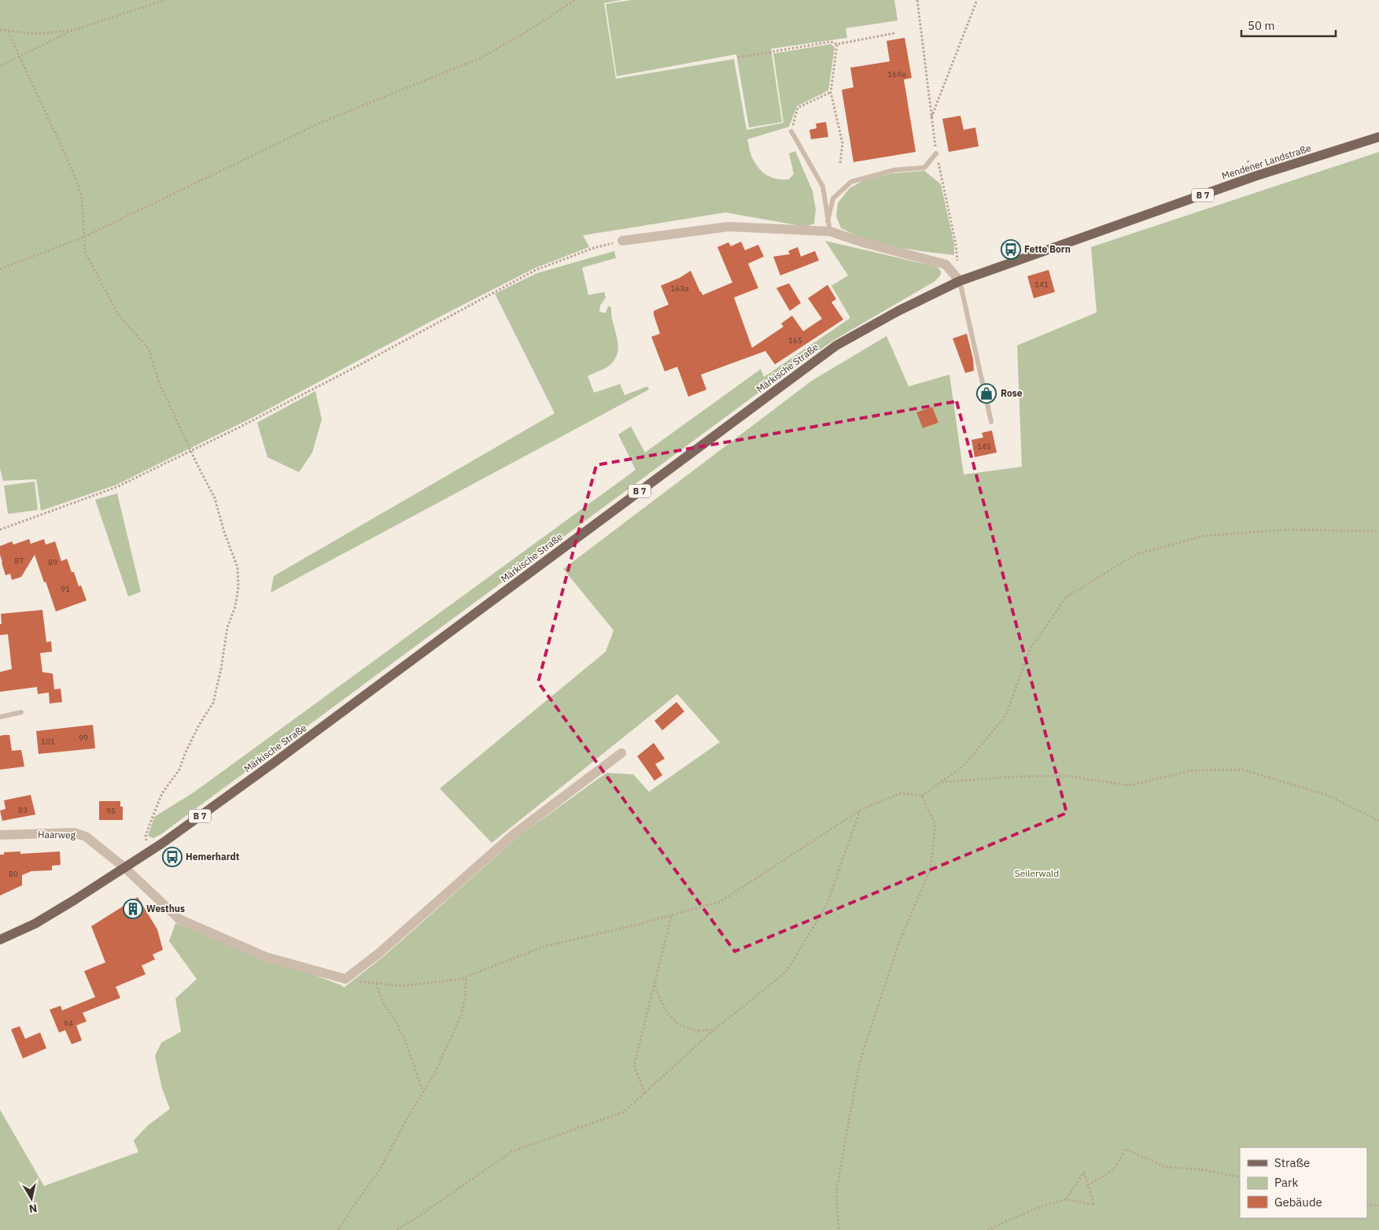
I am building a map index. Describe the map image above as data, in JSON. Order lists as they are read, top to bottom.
{
  "streets": {
    "main road": ["Mendener Landstraße", "B 7", "Märkische Straße"],
    "street": ["Haarweg"]
  },
  "crossings": [
    ["Mendener Landstraße", "Märkische Straße"],
    ["Märkische Straße", "Haarweg"]
  ],
  "parks": ["Seilerwald"],
  "places": {
    "bus stop": ["Fette Born", "Hemerhardt"],
    "shop": ["Rose"],
    "building": ["Westhus"]
  },
  "house_numbers": [
    "169a",
    "141",
    "163a",
    "165",
    "145",
    "87",
    "89",
    "91",
    "99",
    "101",
    "83",
    "95",
    "80",
    "94"
  ],
  "legend": ["Straße", "Park", "Gebäude"],
  "scale_bar": "50 m",
  "north": "bottom"
}
